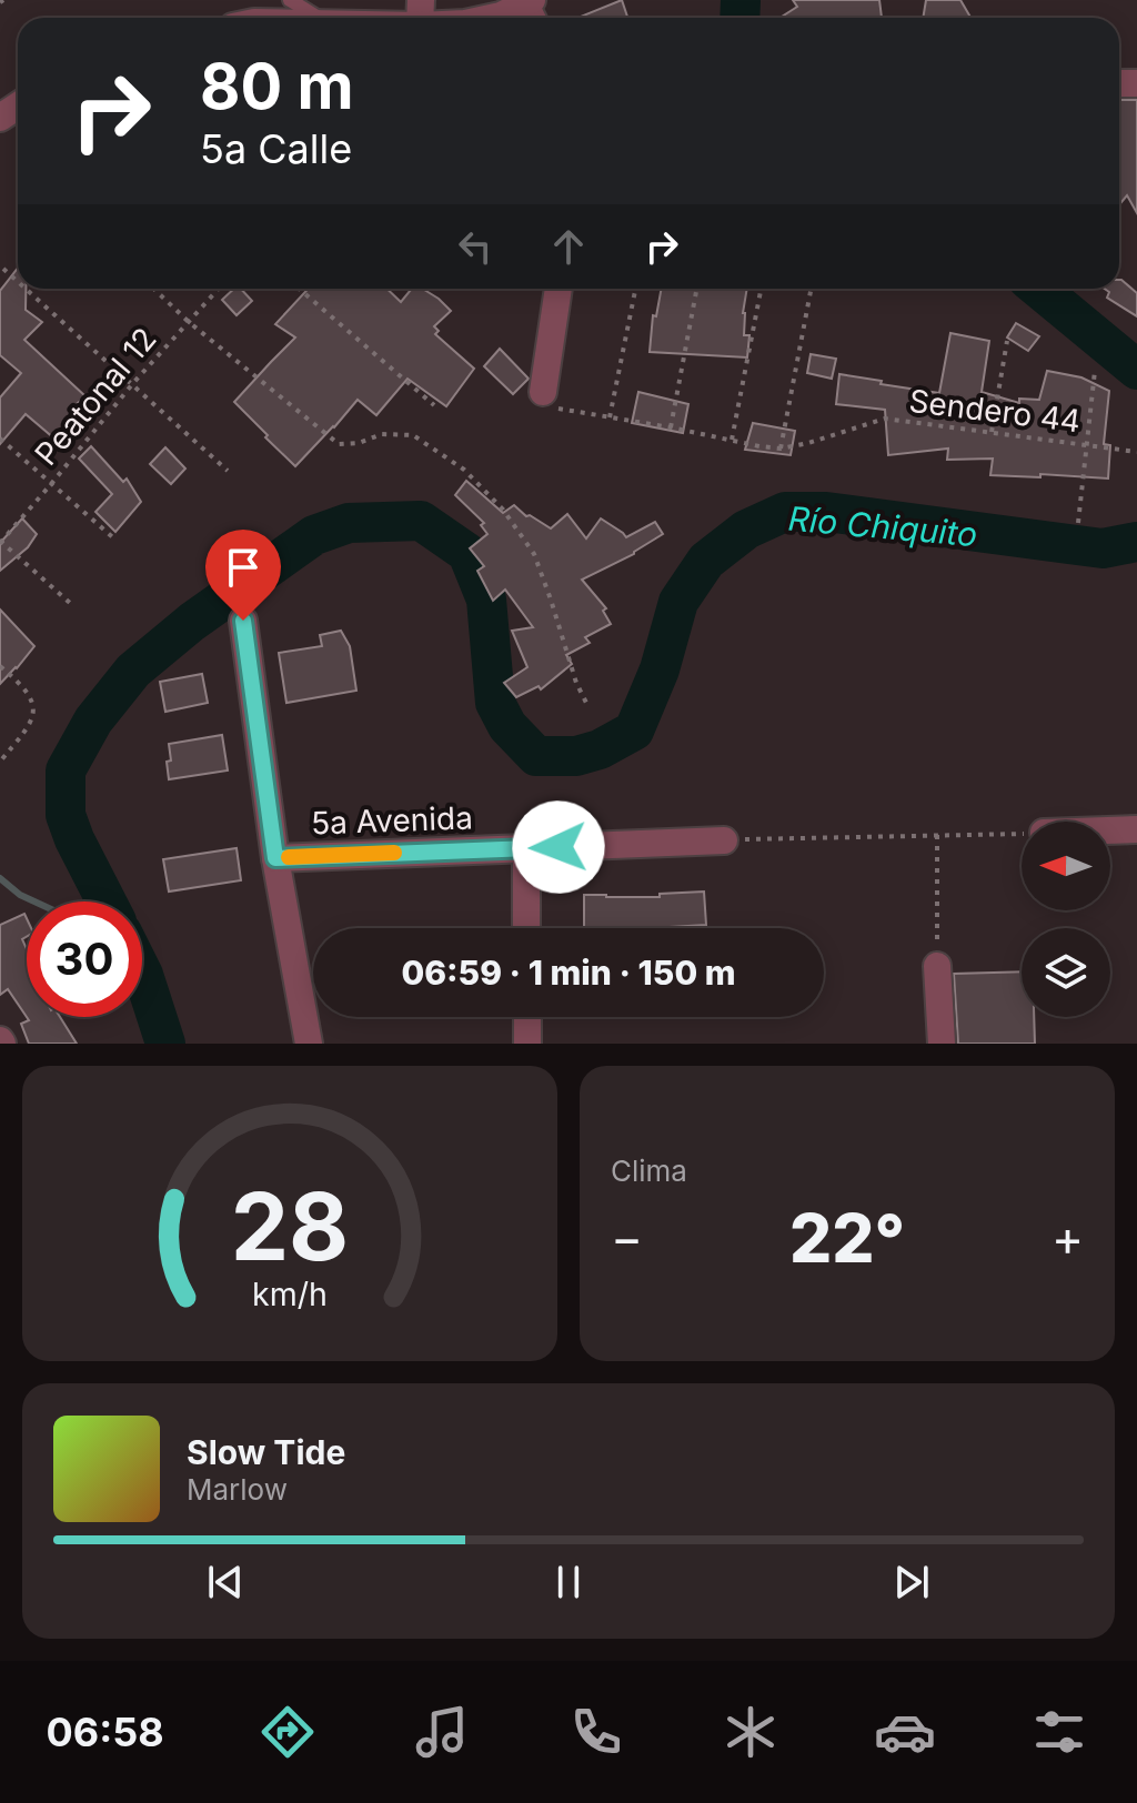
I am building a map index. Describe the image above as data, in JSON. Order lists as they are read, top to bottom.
{
  "streets": {
    "street": ["5a Avenida"],
    "path": ["Peatonal 12", "Sendero 44"]
  },
  "water": ["Río Chiquito"],
  "north": "left",
  "page": {
    "turn": ["80 m", "5a Calle"],
    "limit": "30",
    "trip": "06:59 · 1 min · 150 m",
    "tile": "Clima",
    "heat": ["−", "22°", "+"],
    "song": ["Slow Tide", "Marlow"],
    "tabs": "06:58",
    "gauge": ["28", "km/h"]
  }
}
